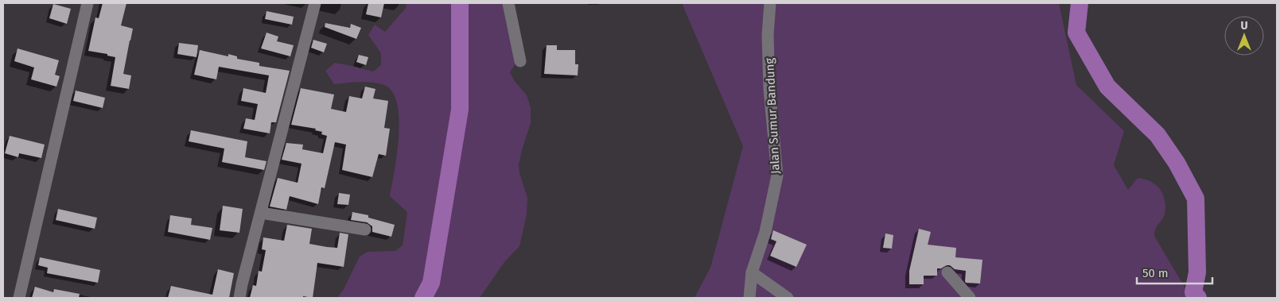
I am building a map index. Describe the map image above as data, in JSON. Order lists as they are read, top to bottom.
{
  "streets": {
    "street": ["Jalan Sumur Bandung"]
  },
  "scale_bar": "50 m",
  "north": "top"
}
